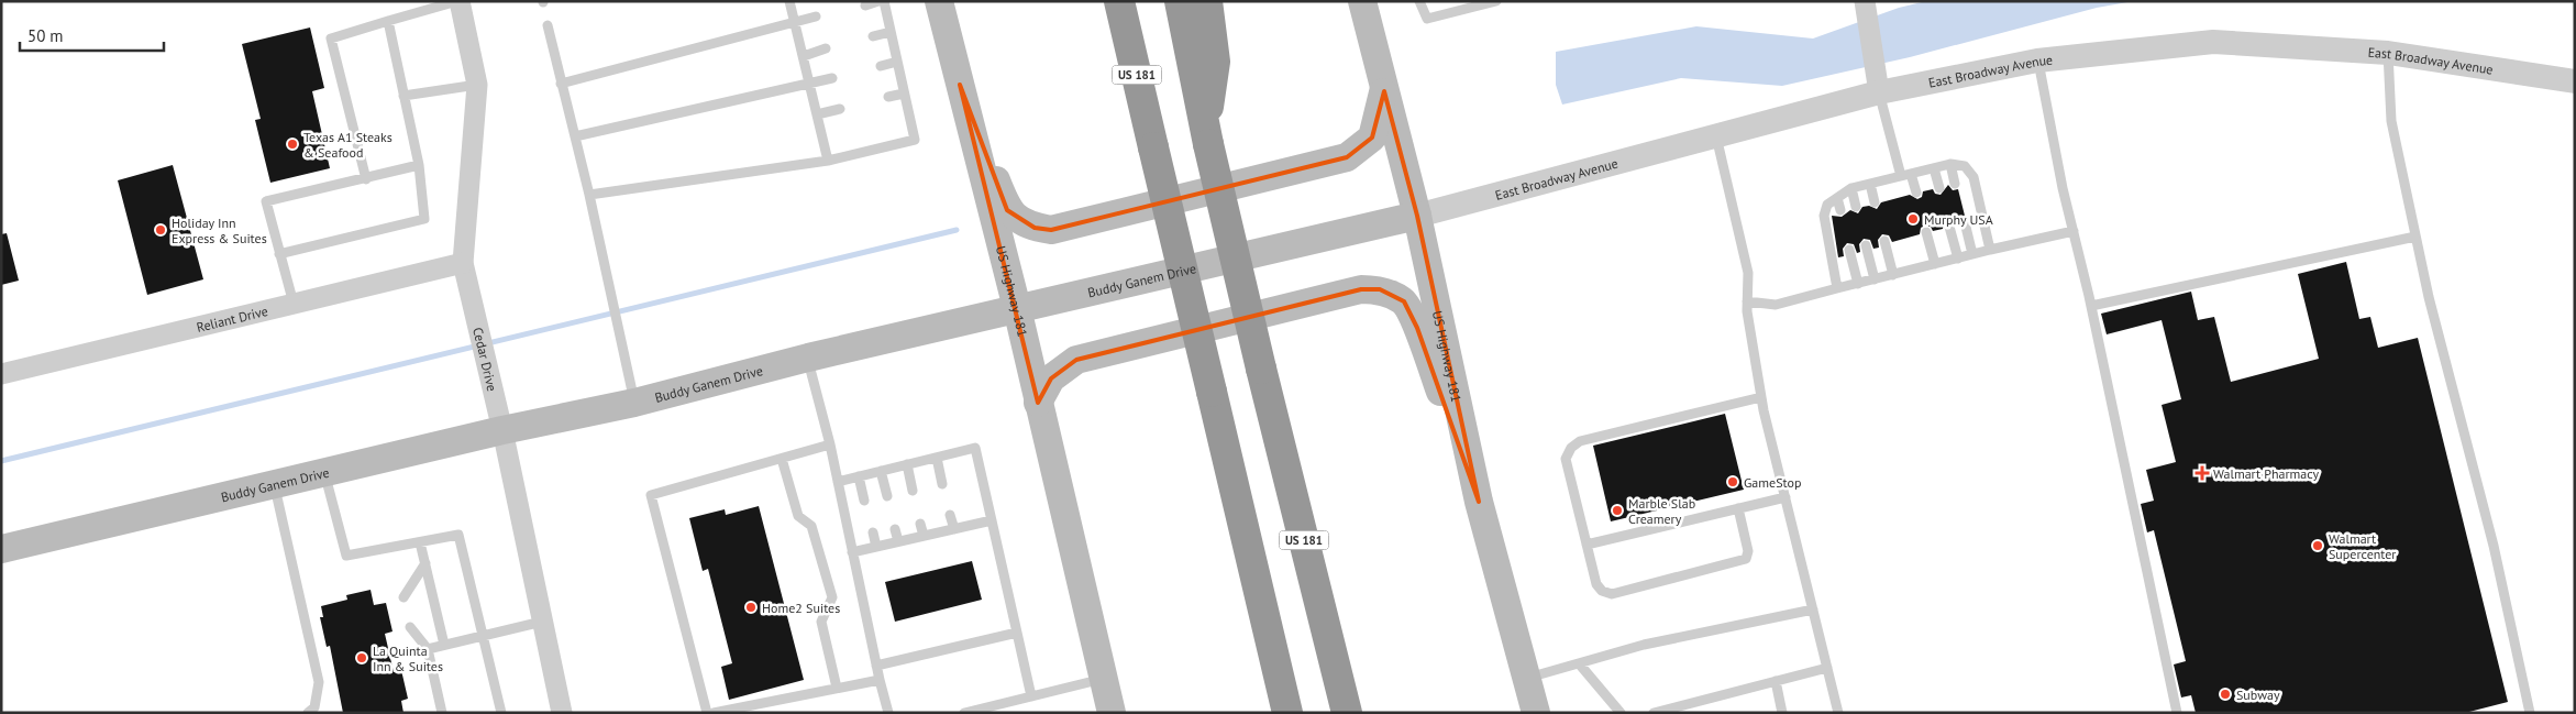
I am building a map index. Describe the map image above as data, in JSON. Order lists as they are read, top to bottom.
{
  "streets": {
    "highway": ["US 181"],
    "main road": ["Buddy Ganem Drive", "US Highway 181"],
    "street": ["East Broadway Avenue", "Reliant Drive", "Cedar Drive"]
  },
  "crossings": [
    ["East Broadway Avenue", "Buddy Ganem Drive"],
    ["East Broadway Avenue", "US Highway 181"],
    ["Buddy Ganem Drive", "US Highway 181"],
    ["Buddy Ganem Drive", "Cedar Drive"],
    ["Reliant Drive", "Cedar Drive"]
  ],
  "places": {
    "other": [
      "Texas A1 Steaks & Seafood",
      "Murphy USA",
      "Holiday Inn Express & Suites",
      "GameStop",
      "Marble Slab Creamery",
      "Walmart Supercenter",
      "Home2 Suites",
      "La Quinta Inn & Suites",
      "Subway"
    ],
    "health": ["Walmart Pharmacy"]
  },
  "scale_bar": "50 m"
}
